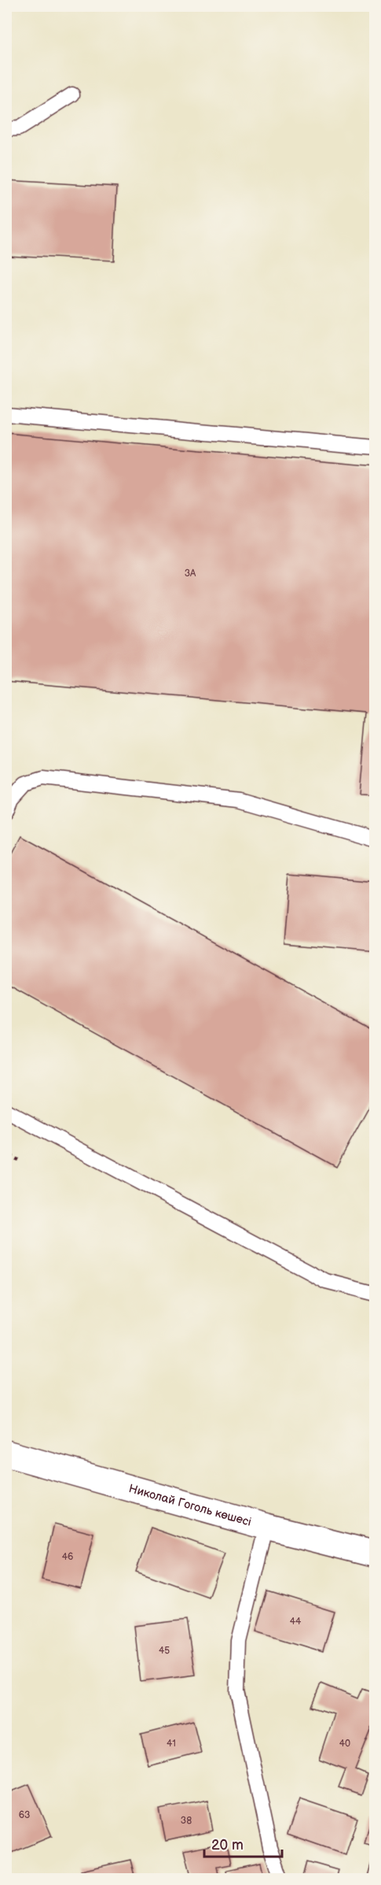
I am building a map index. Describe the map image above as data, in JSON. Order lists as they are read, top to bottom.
{
  "streets": {
    "street": ["Николай Гоголь көшесі"]
  },
  "house_numbers": [
    "3А",
    "46",
    "44",
    "45",
    "41",
    "40",
    "63",
    "38"
  ],
  "scale_bar": "20 m"
}
